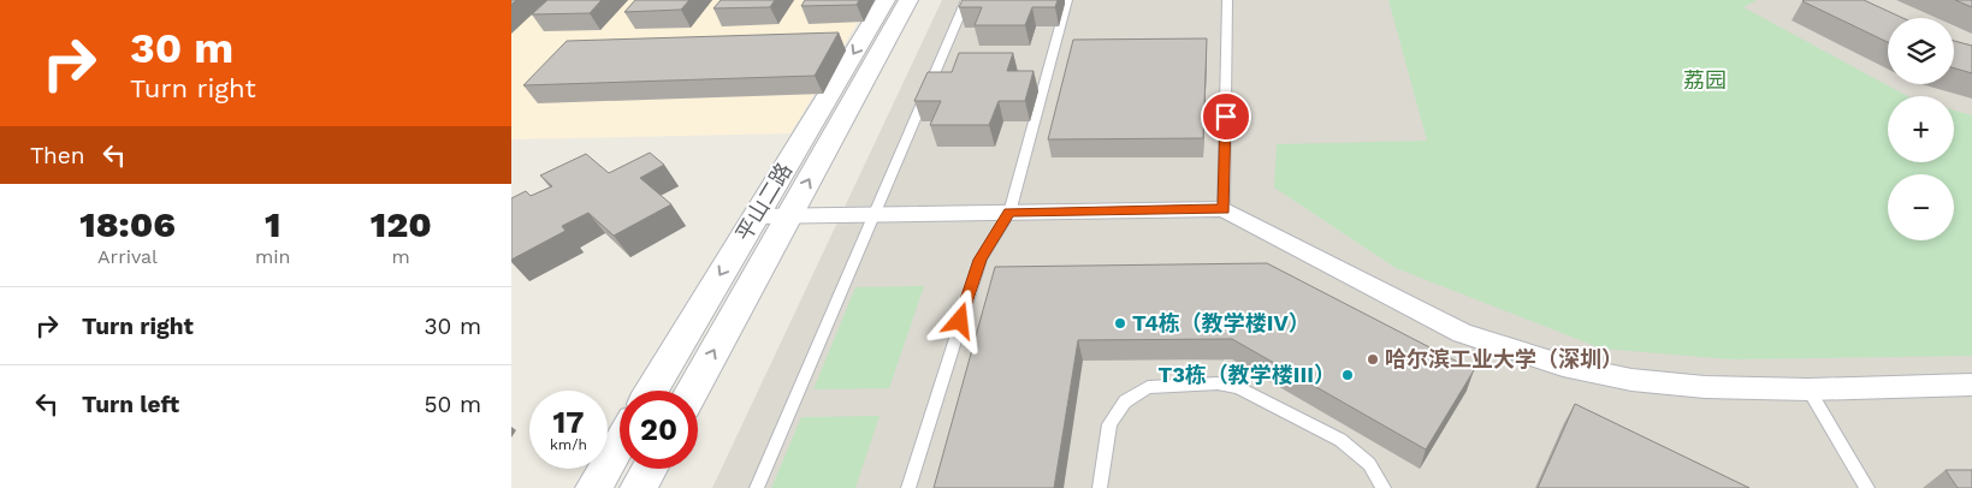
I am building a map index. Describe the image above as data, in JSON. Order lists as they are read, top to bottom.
{
  "streets": {
    "street": ["平山二路"]
  },
  "parks": ["荔园"],
  "places": ["T4栋（教学楼IV）", "哈尔滨工业大学（深圳）", "T3栋（教学楼III）"],
  "page": {
    "turn": ["30 m", "Turn right"],
    "map_buttons": ["+", "−"],
    "then": "Then",
    "eta": [
      "18:06",
      "Arrival",
      "1",
      "min",
      "120",
      "m"
    ],
    "list": [
      {
        "name": "Turn right",
        "value": "30 m"
      },
      {
        "name": "Turn left",
        "value": "50 m"
      }
    ],
    "speed": "17 km/h",
    "limit": "20"
  }
}
